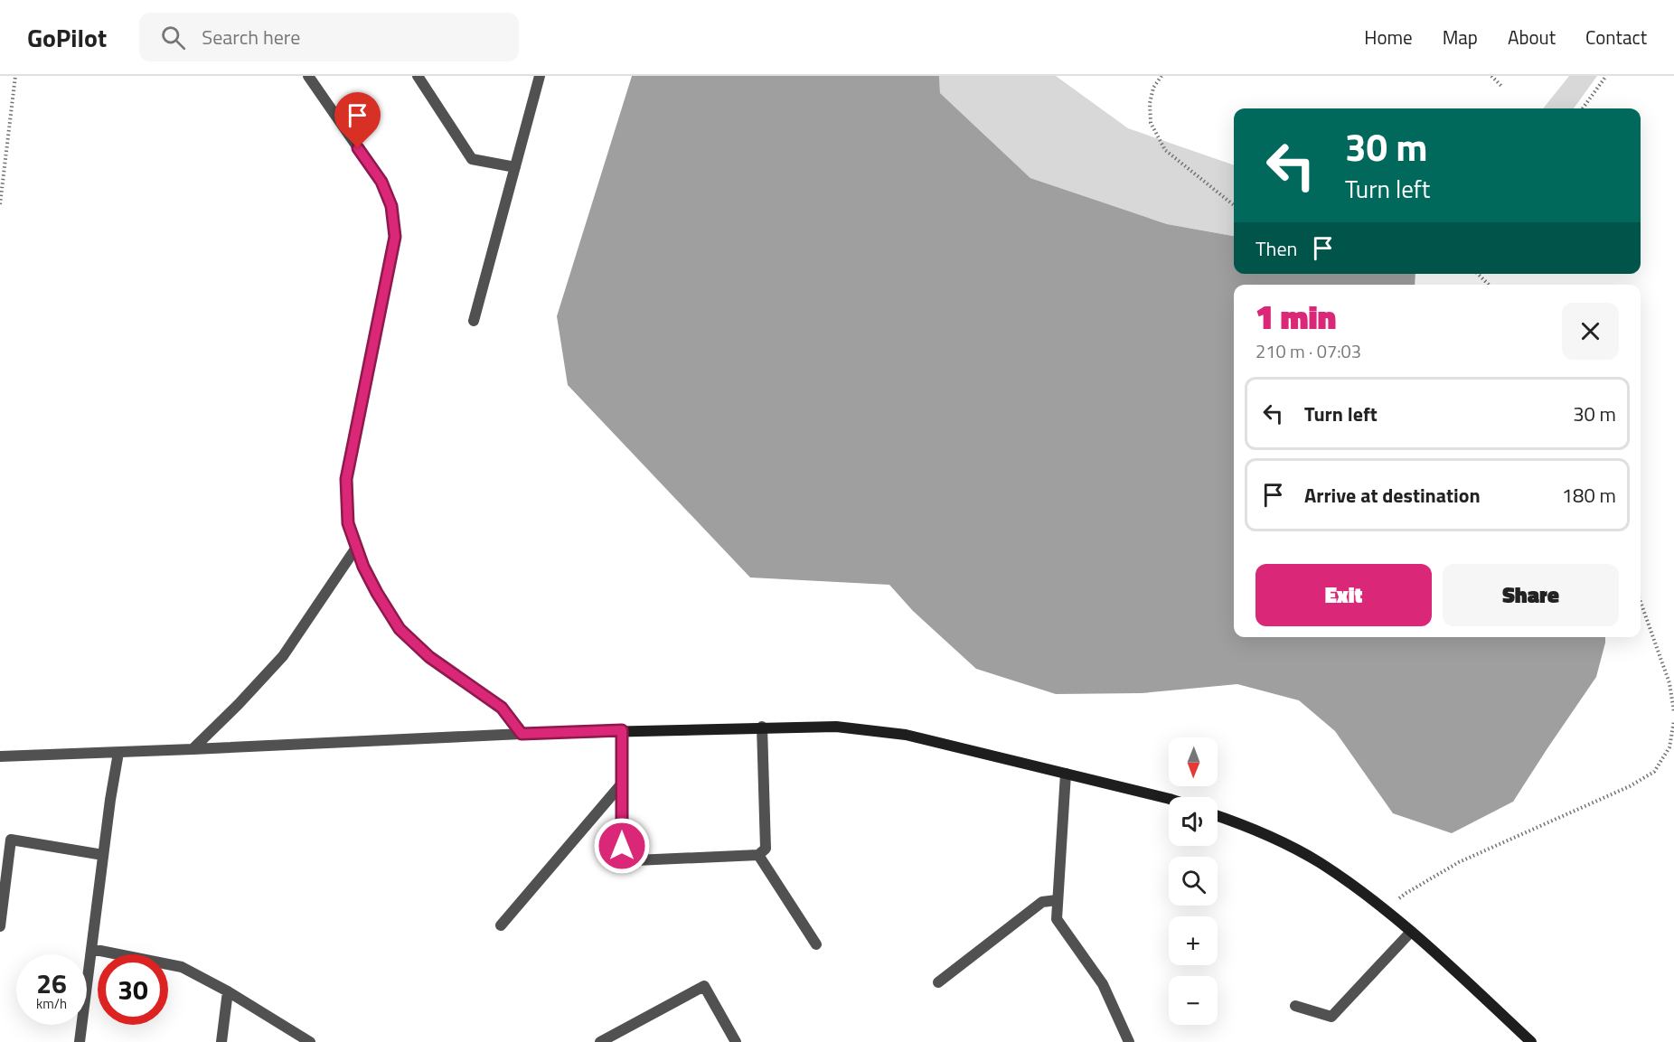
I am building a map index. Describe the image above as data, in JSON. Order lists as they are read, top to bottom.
{
  "north": "bottom",
  "page": {
    "header": "GoPilot",
    "search": "Search here",
    "nav": [
      "Home",
      "Map",
      "About",
      "Contact"
    ],
    "turn": ["30 m", "Turn left"],
    "then": "Then",
    "heading": ["1 min", "210 m · 07:03"],
    "list": [
      {
        "name": "Turn left",
        "value": "30 m"
      },
      {
        "name": "Arrive at destination",
        "value": "180 m"
      }
    ],
    "buttons": ["Exit", "Share"],
    "map_buttons": ["+", "−"],
    "speed": "26 km/h",
    "limit": "30"
  }
}
